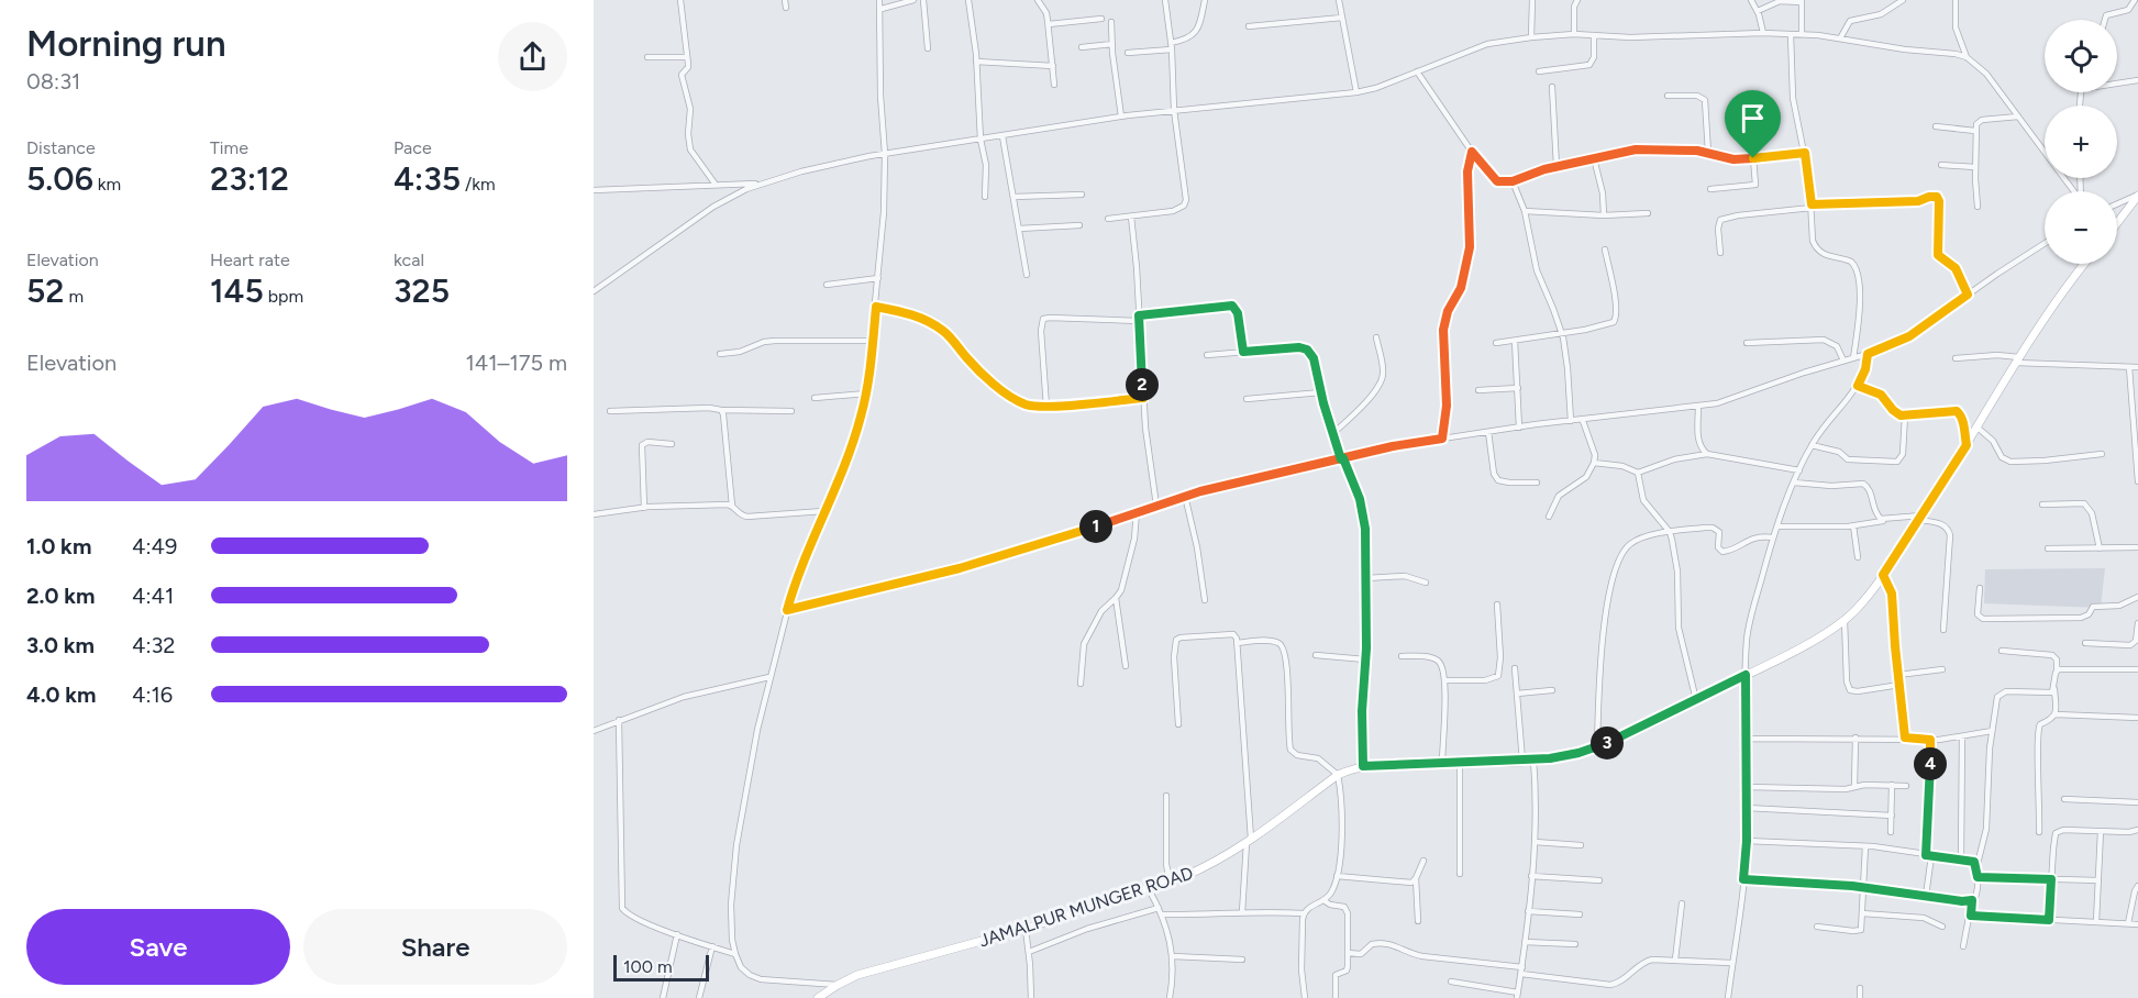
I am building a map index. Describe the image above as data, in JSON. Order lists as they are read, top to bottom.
{
  "streets": {
    "street": ["JAMALPUR MUNGER ROAD"]
  },
  "scale_bar": "100 m",
  "page": {
    "heading": ["Morning run", "08:31"],
    "map_buttons": ["+", "−"],
    "stats": [
      ["Distance", "5.06 km"],
      ["Time", "23:12"],
      ["Pace", "4:35 /km"],
      ["Elevation", "52 m"],
      ["Heart rate", "145 bpm"],
      ["kcal", "325"]
    ],
    "chart": ["Elevation", "141–175 m"],
    "pins": [
      "2",
      "1",
      "3",
      "4"
    ],
    "list": [
      {
        "name": "1.0 km",
        "note": "4:49"
      },
      {
        "name": "2.0 km",
        "note": "4:41"
      },
      {
        "name": "3.0 km",
        "note": "4:32"
      },
      {
        "name": "4.0 km",
        "note": "4:16"
      }
    ],
    "buttons": ["Save", "Share"],
    "scale": "100 m"
  }
}
